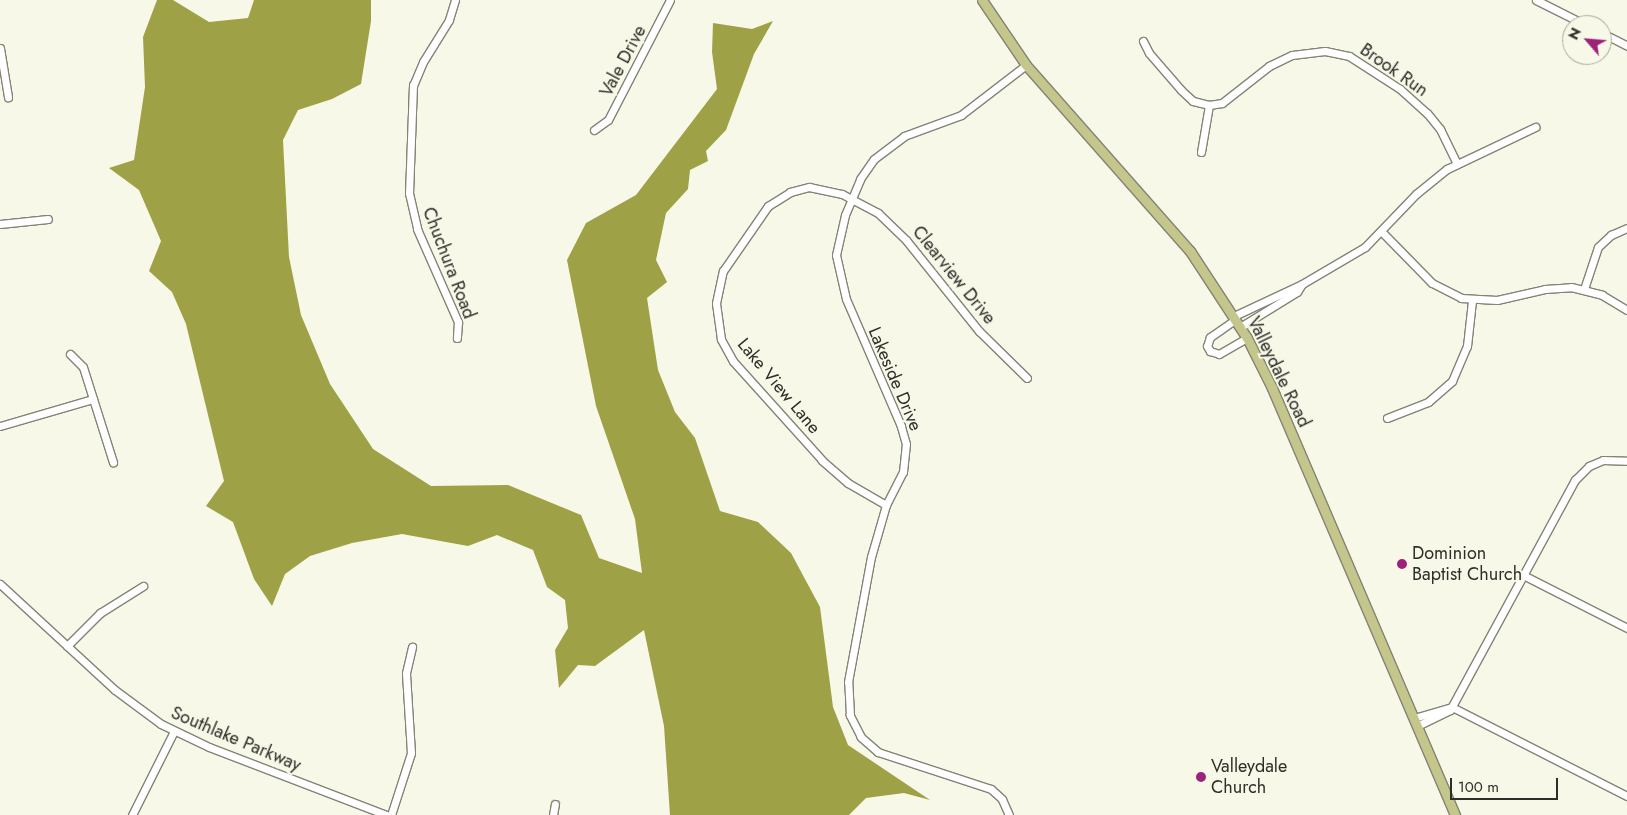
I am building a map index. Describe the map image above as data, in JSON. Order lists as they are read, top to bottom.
{
  "streets": {
    "main road": ["Valleydale Road"],
    "street": [
      "Vale Drive",
      "Brook Run",
      "Chuchura Road",
      "Clearview Drive",
      "Lakeside Drive",
      "Lake View Lane",
      "Southlake Parkway"
    ]
  },
  "crossings": [
    ["Clearview Drive", "Lakeside Drive"],
    ["Clearview Drive", "Lake View Lane"],
    ["Valleydale Road", "Lakeside Drive"],
    ["Lakeside Drive", "Lake View Lane"]
  ],
  "places": ["Dominion Baptist Church", "Valleydale Church"],
  "scale_bar": "100 m",
  "north": "top left"
}
